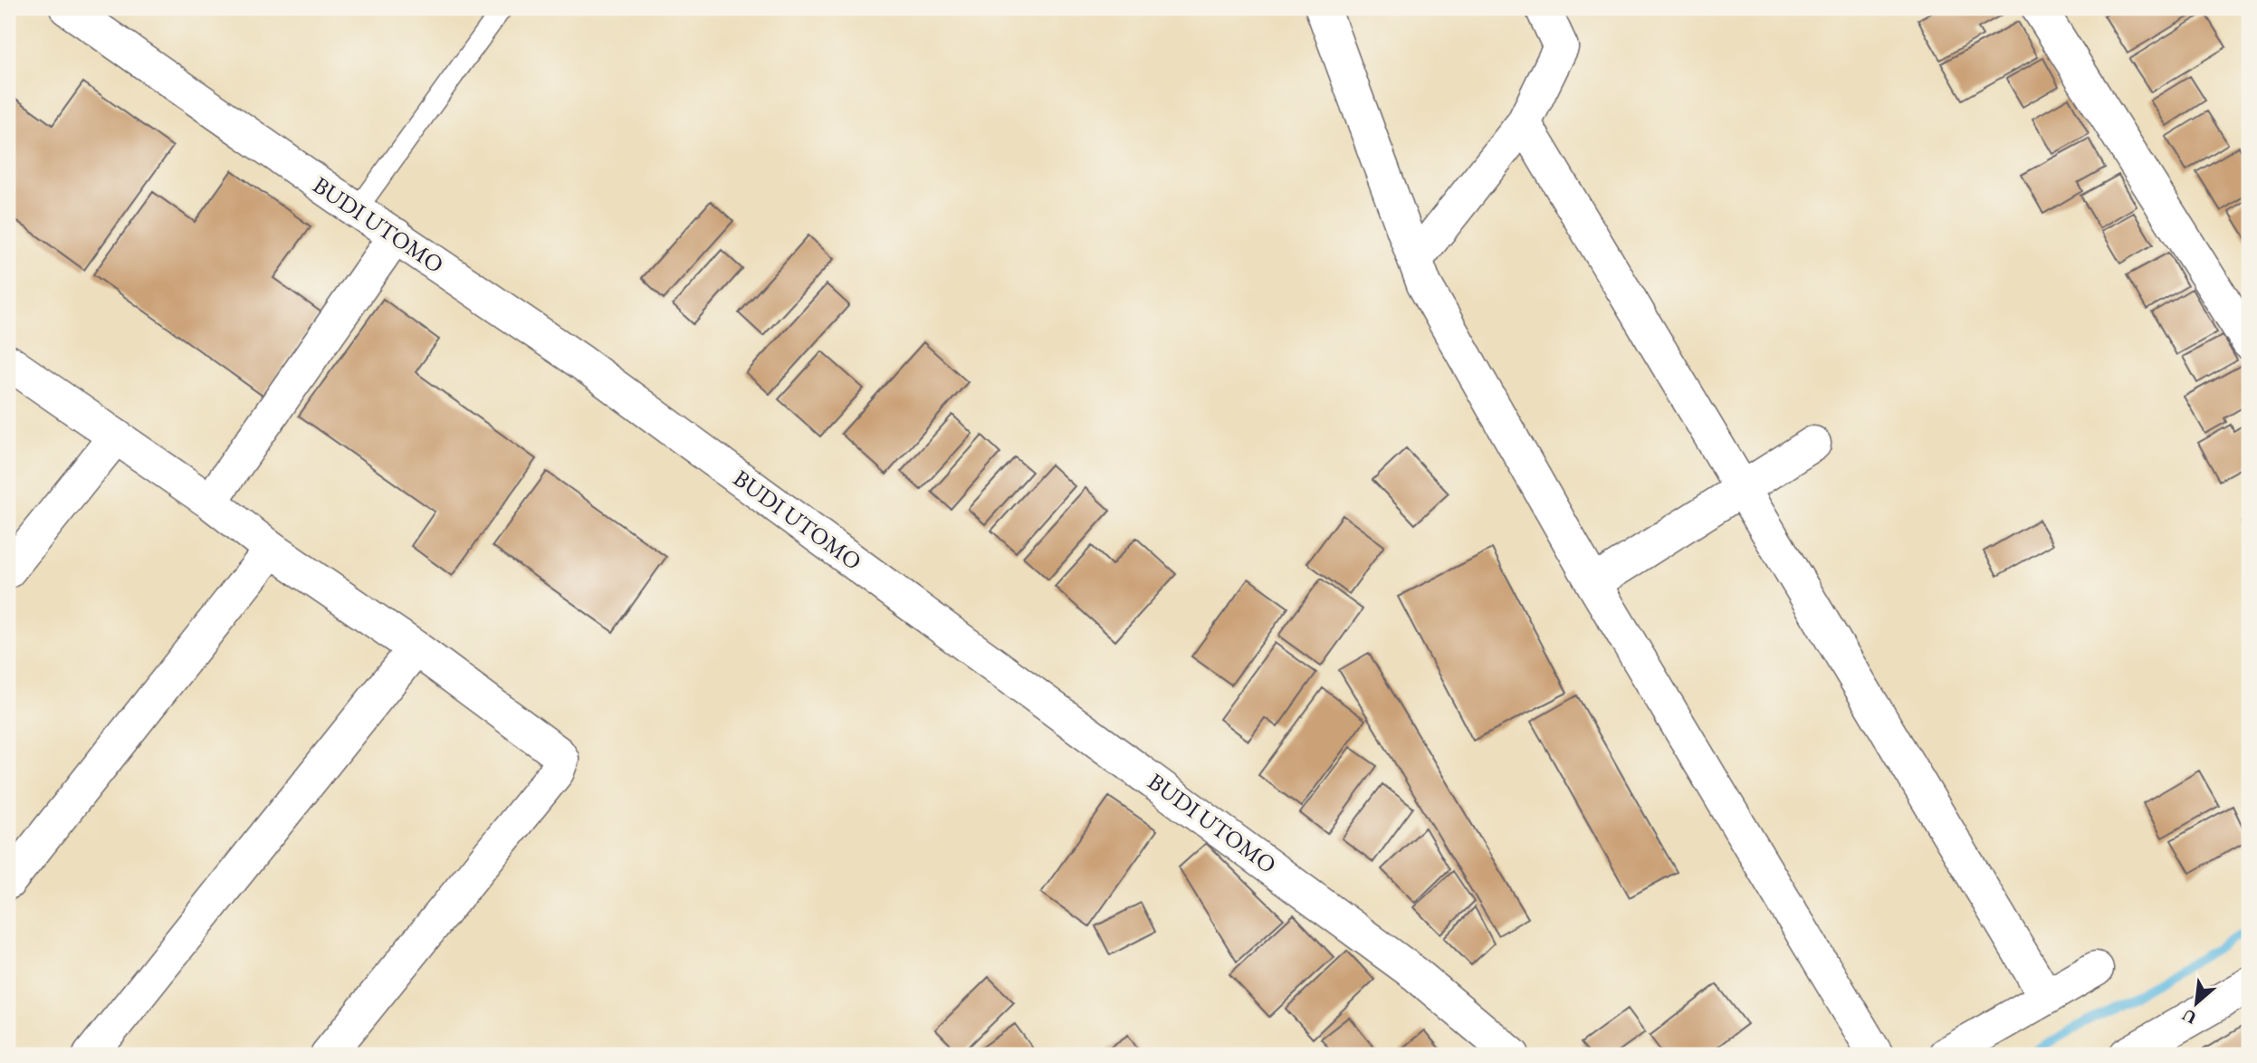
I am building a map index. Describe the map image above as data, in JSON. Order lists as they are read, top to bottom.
{
  "streets": {
    "street": ["BUDI UTOMO"]
  },
  "north": "bottom left"
}
